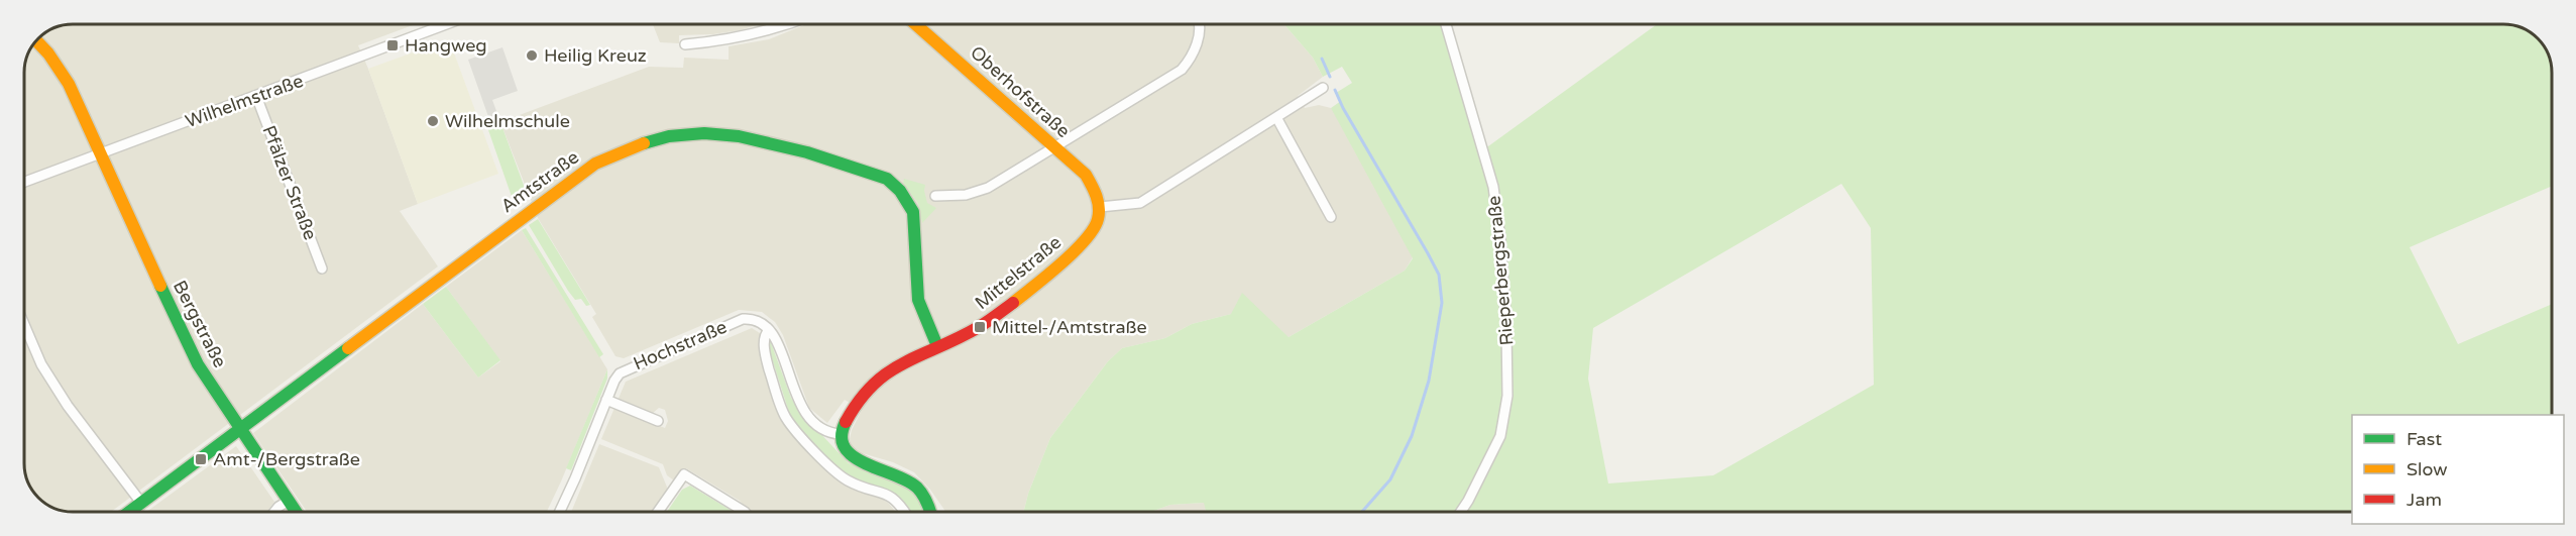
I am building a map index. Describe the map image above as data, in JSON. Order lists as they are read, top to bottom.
{
  "streets": {
    "street": [
      "Oberhofstraße",
      "Wilhelmstraße",
      "Amtstraße",
      "Pfälzer Straße",
      "Rieperbergstraße",
      "Mittelstraße",
      "Bergstraße",
      "Hochstraße"
    ]
  },
  "crossings": [
    ["Oberhofstraße", "Mittelstraße"],
    ["Wilhelmstraße", "Pfälzer Straße"],
    ["Wilhelmstraße", "Bergstraße"],
    ["Amtstraße", "Mittelstraße"],
    ["Amtstraße", "Bergstraße"]
  ],
  "places": {
    "transit": ["Hangweg", "Mittel-/Amtstraße", "Amt-/Bergstraße"],
    "other": ["Heilig Kreuz", "Wilhelmschule"]
  },
  "legend": ["Fast", "Slow", "Jam"]
}
